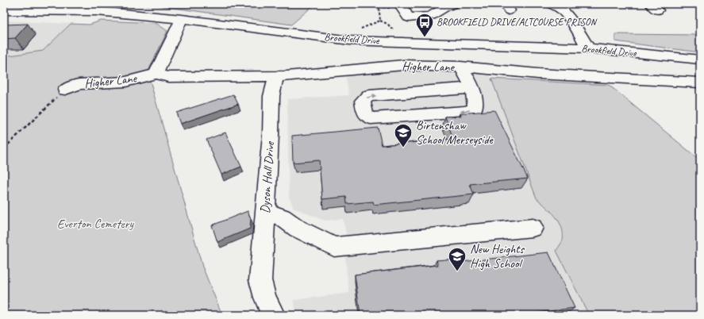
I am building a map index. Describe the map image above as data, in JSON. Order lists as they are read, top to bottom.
{
  "streets": {
    "street": ["Brookfield Drive", "Higher Lane", "Dyson Hall Drive"]
  },
  "crossings": [
    ["Higher Lane", "Dyson Hall Drive"]
  ],
  "parks": ["Everton Cemetery"],
  "places": {
    "bus stop": ["BROOKFIELD DRIVE/ALTCOURSE PRISON"],
    "school or university": ["Birtenshaw School Merseyside", "New Heights High School"]
  }
}
